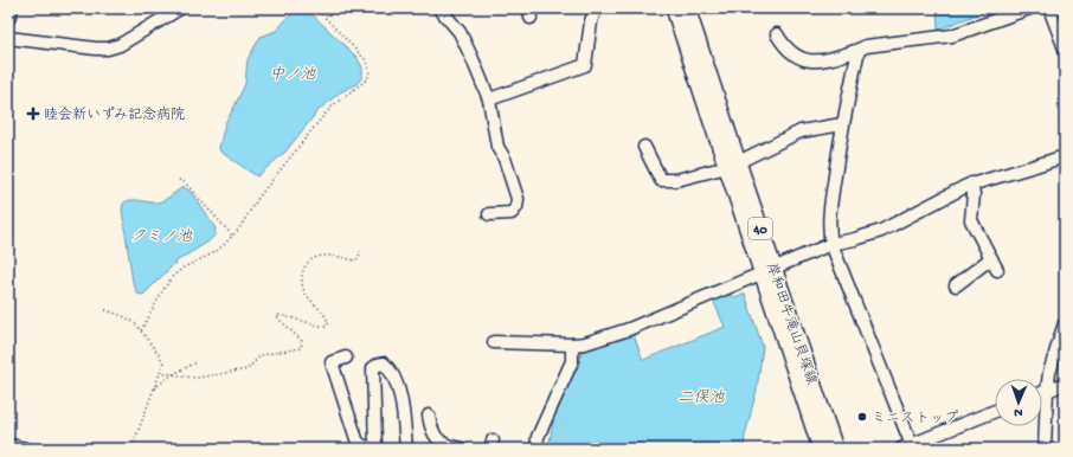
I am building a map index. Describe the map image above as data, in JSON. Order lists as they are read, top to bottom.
{
  "streets": {
    "main road": ["40", "岸和田牛滝山貝塚線"]
  },
  "water": ["中ノ池", "クミノ池", "二俣池"],
  "places": {
    "health": ["睦会新いずみ記念病院"],
    "other": ["ミニストップ"]
  },
  "north": "bottom"
}
